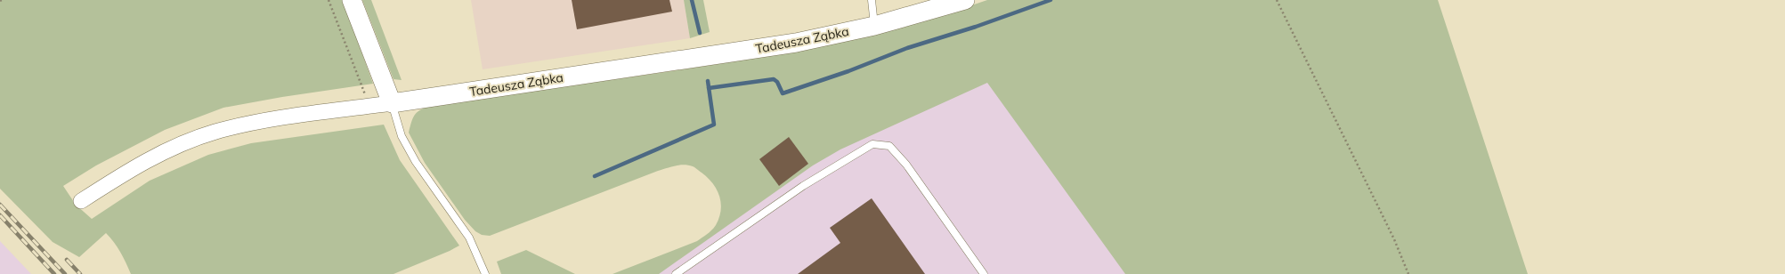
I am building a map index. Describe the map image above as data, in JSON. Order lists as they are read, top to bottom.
{
  "streets": {
    "street": ["Tadeusza Ząbka"]
  }
}
